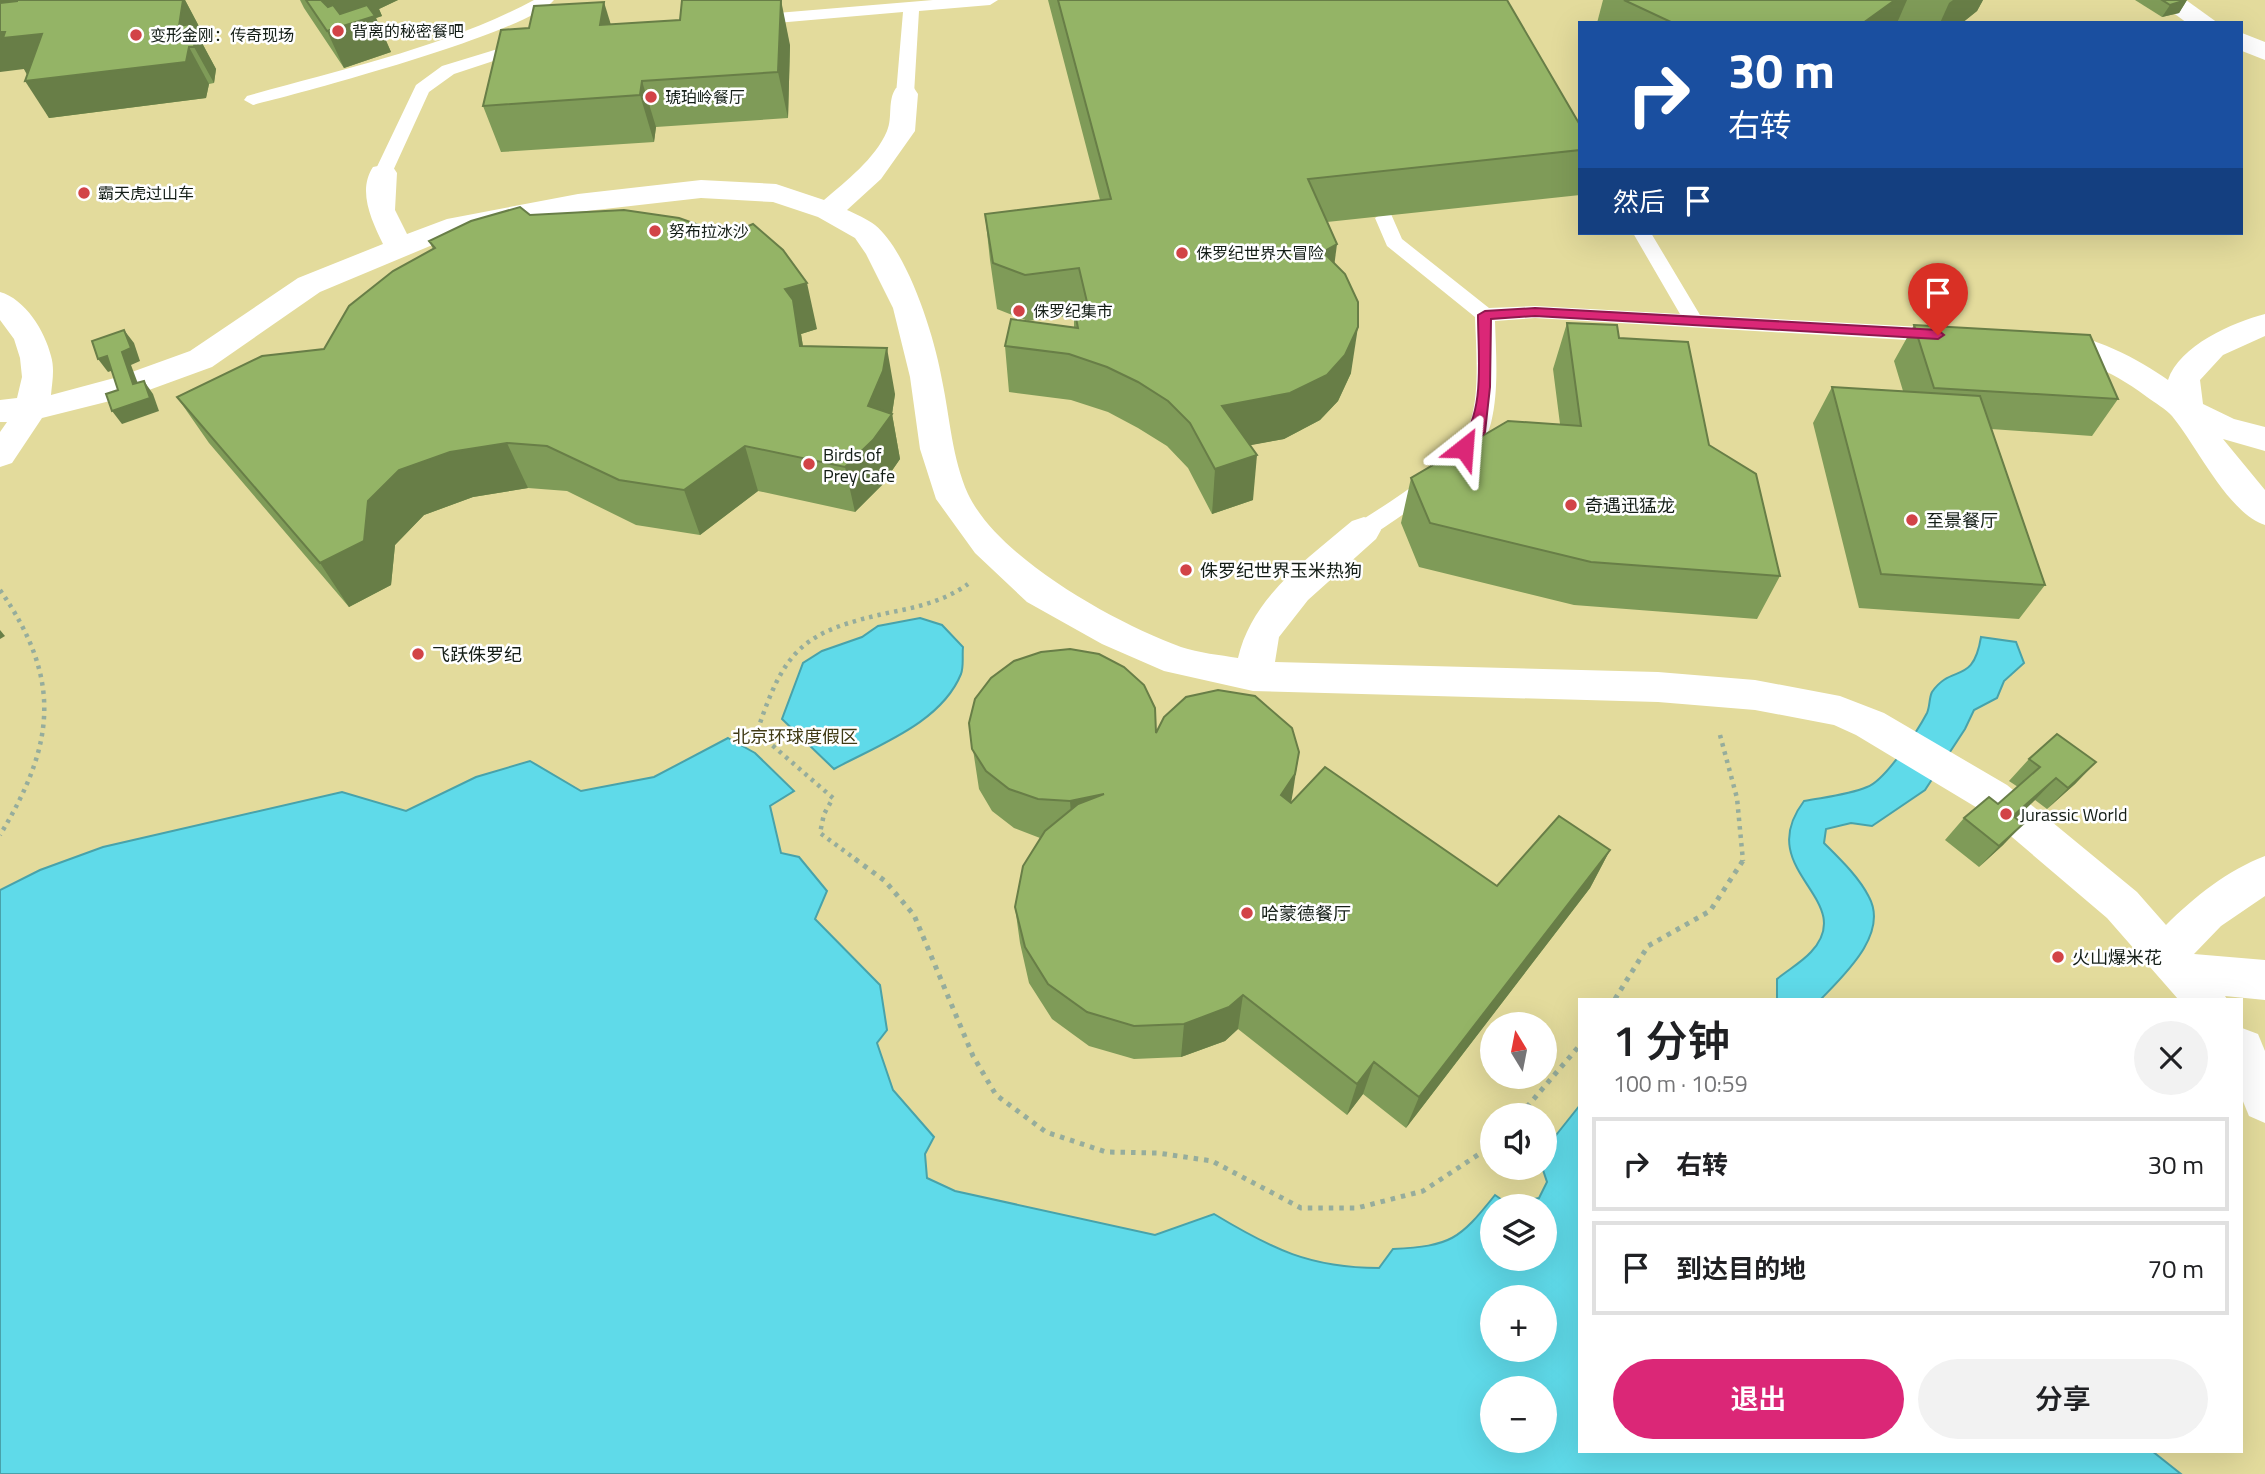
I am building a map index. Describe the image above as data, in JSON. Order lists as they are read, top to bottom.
{
  "parks": ["北京环球度假区"],
  "places": [
    "背离的秘密餐吧",
    "变形金刚：传奇现场",
    "琥珀岭餐厅",
    "霸天虎过山车",
    "努布拉冰沙",
    "侏罗纪世界大冒险",
    "侏罗纪集市",
    "Birds of Prey Cafe",
    "奇遇迅猛龙",
    "至景餐厅",
    "侏罗纪世界玉米热狗",
    "飞跃侏罗纪",
    "Jurassic World",
    "哈蒙德餐厅",
    "火山爆米花"
  ],
  "north": "top",
  "page": {
    "turn": ["30 m", "右转"],
    "then": "然后",
    "heading": ["1 分钟", "100 m · 10:59"],
    "map_buttons": ["+", "−"],
    "list": [
      {
        "name": "右转",
        "value": "30 m"
      },
      {
        "name": "到达目的地",
        "value": "70 m"
      }
    ],
    "buttons": ["退出", "分享"]
  }
}
